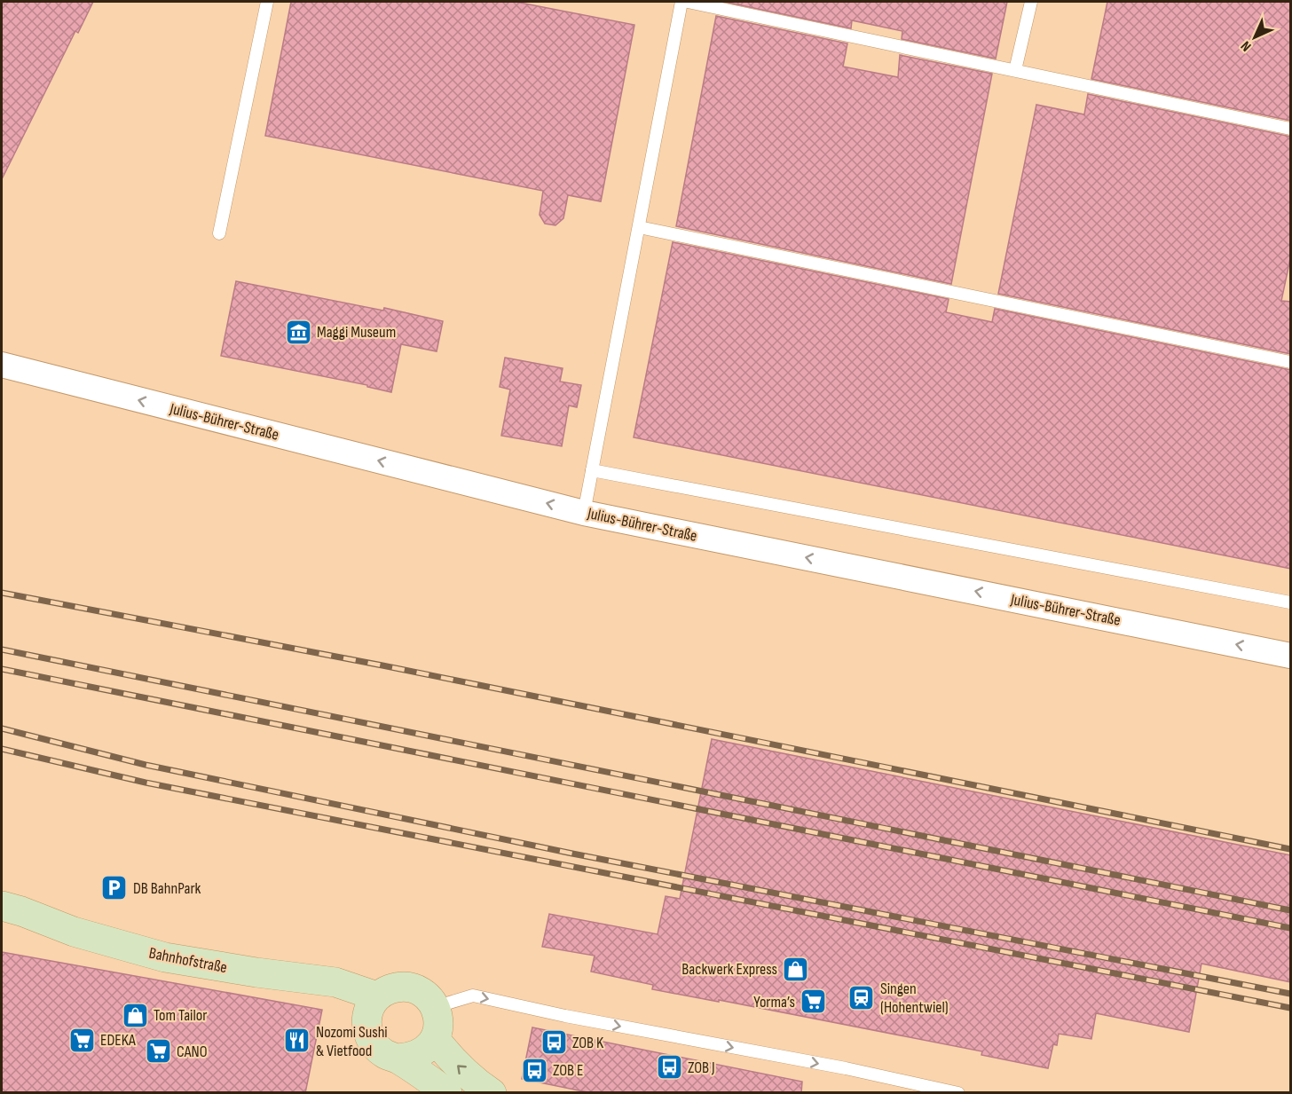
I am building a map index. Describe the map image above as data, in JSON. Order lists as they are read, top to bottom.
{
  "streets": {
    "street": ["Julius-Bührer-Straße", "Bahnhofstraße"]
  },
  "one_way": ["Julius-Bührer-Straße"],
  "places": {
    "museum": ["Maggi Museum"],
    "parking": ["DB BahnPark"],
    "shop": ["Backwerk Express", "Tom Tailor"],
    "station": ["Singen (Hohentwiel)"],
    "supermarket": ["Yorma’s", "EDEKA", "CANO"],
    "restaurant": ["Nozomi Sushi & Vietfood"],
    "bus stop": ["ZOB K", "ZOB J", "ZOB E"]
  },
  "north": "bottom left"
}
